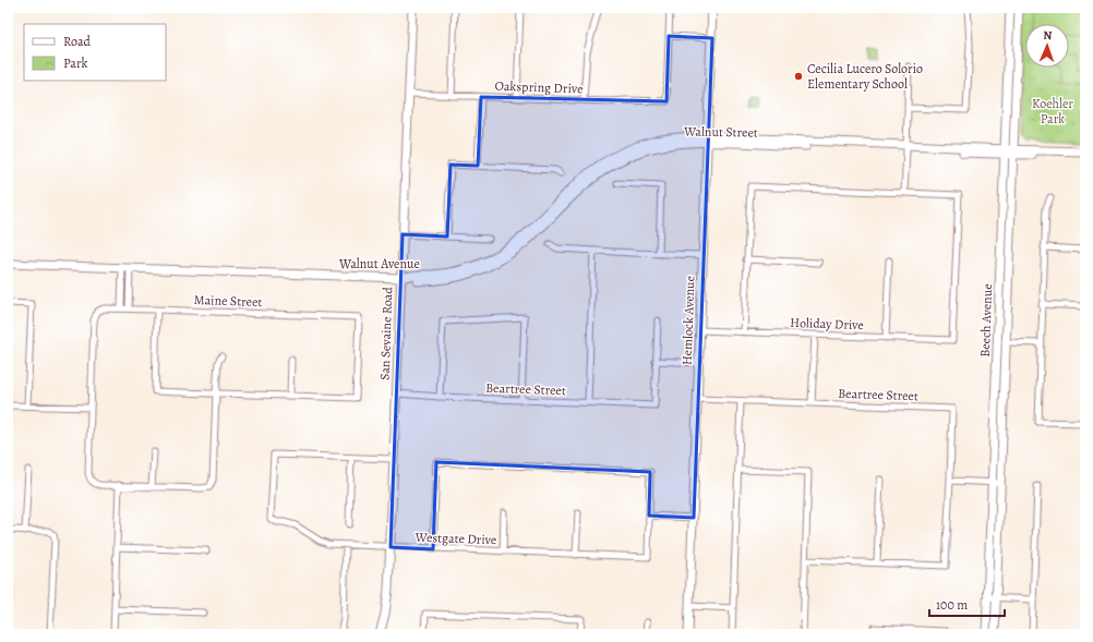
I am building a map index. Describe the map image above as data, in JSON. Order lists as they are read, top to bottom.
{
  "streets": {
    "street": [
      "Oakspring Drive",
      "Walnut Street",
      "Walnut Avenue",
      "Maine Street",
      "Hemlock Avenue",
      "Beech Avenue",
      "Holiday Drive",
      "San Sevaine Road",
      "Beartree Street",
      "Westgate Drive"
    ]
  },
  "crossings": [
    ["Oakspring Drive", "San Sevaine Road"],
    ["Walnut Street", "Walnut Avenue"],
    ["Walnut Street", "Hemlock Avenue"],
    ["Walnut Street", "Beech Avenue"],
    ["Walnut Avenue", "Hemlock Avenue"],
    ["Walnut Avenue", "San Sevaine Road"],
    ["Hemlock Avenue", "Holiday Drive"],
    ["Hemlock Avenue", "Beartree Street"],
    ["San Sevaine Road", "Beartree Street"],
    ["San Sevaine Road", "Westgate Drive"]
  ],
  "parks": ["Koehler Park"],
  "places": ["Cecilia Lucero Solorio Elementary School"],
  "legend": ["Road", "Park"],
  "scale_bar": "100 m",
  "north": "top"
}
